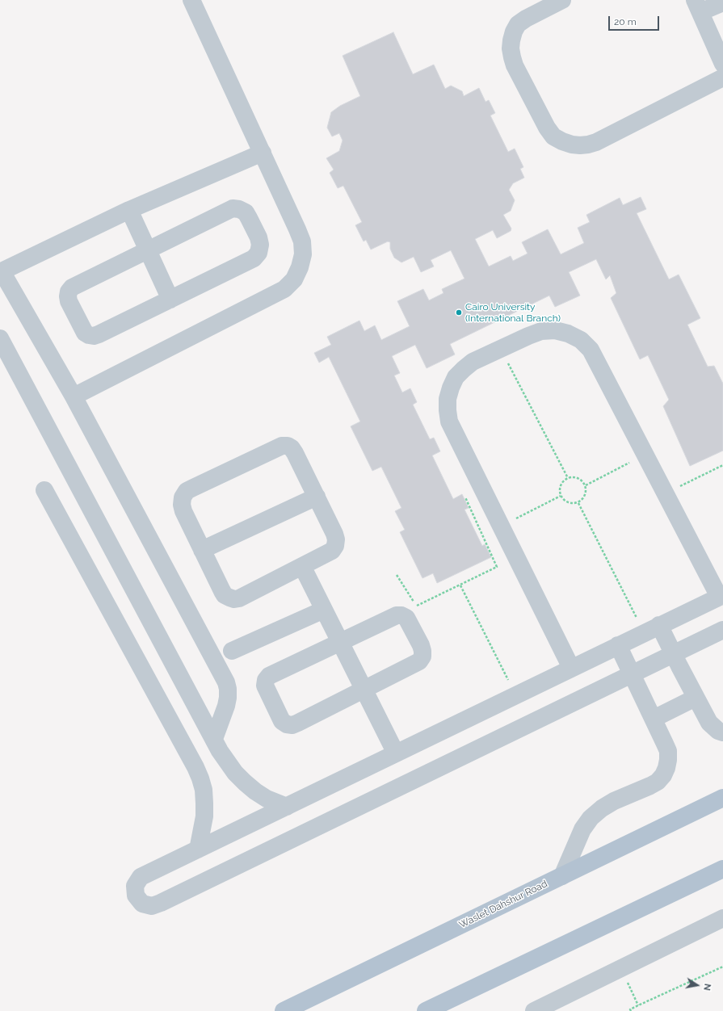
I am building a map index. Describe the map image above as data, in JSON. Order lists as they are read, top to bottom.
{
  "streets": {
    "main road": ["Waslet Dahshur Road"]
  },
  "places": ["Cairo University (International Branch)"],
  "scale_bar": "20 m",
  "north": "right"
}
